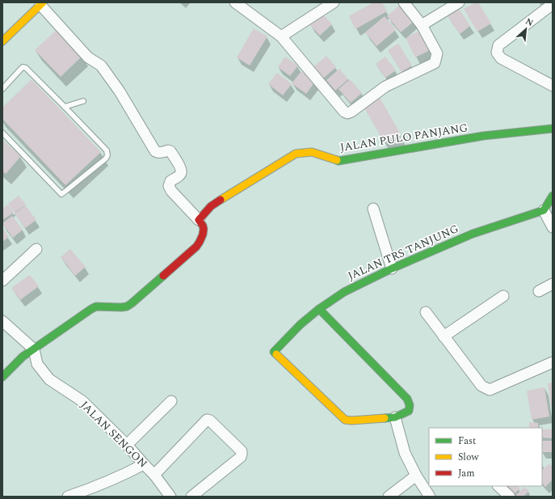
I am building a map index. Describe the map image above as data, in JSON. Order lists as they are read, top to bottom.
{
  "streets": {
    "street": ["JALAN PULO PANJANG", "JALAN TRS TANJUNG", "JALAN SENGON"]
  },
  "legend": ["Fast", "Slow", "Jam"],
  "north": "top right"
}
